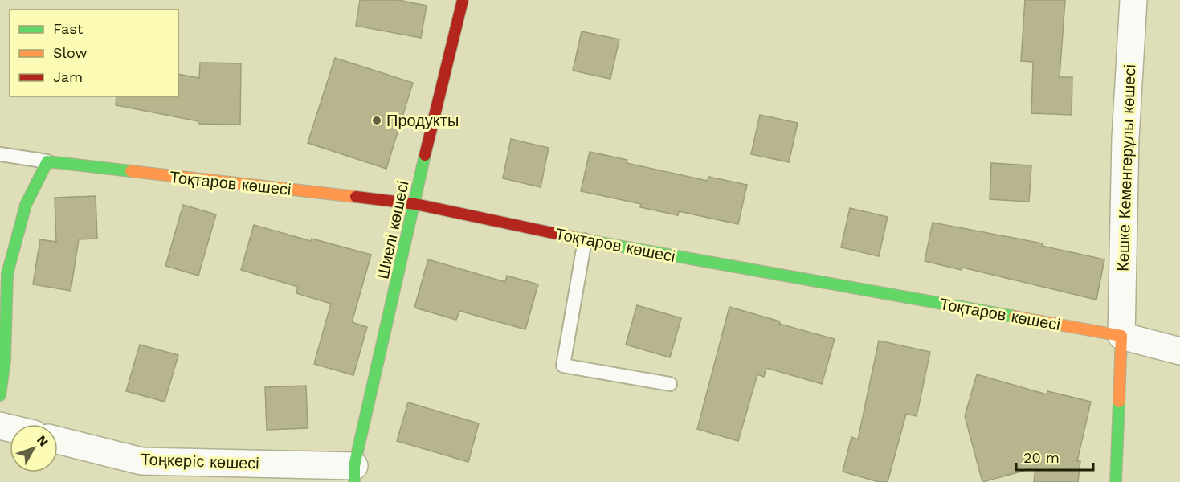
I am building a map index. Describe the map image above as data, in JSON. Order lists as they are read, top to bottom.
{
  "streets": {
    "street": [
      "Көшке Кеменгерұлы көшесі",
      "Тоқтаров көшесі",
      "Шиелі көшесі",
      "Тоңкерiс көшесі"
    ]
  },
  "crossings": [
    ["Көшке Кеменгерұлы көшесі", "Тоқтаров көшесі"],
    ["Тоқтаров көшесі", "Шиелі көшесі"],
    ["Шиелі көшесі", "Тоңкерiс көшесі"]
  ],
  "places": ["Продукты"],
  "legend": ["Fast", "Slow", "Jam"],
  "scale_bar": "20 m",
  "north": "top right"
}
